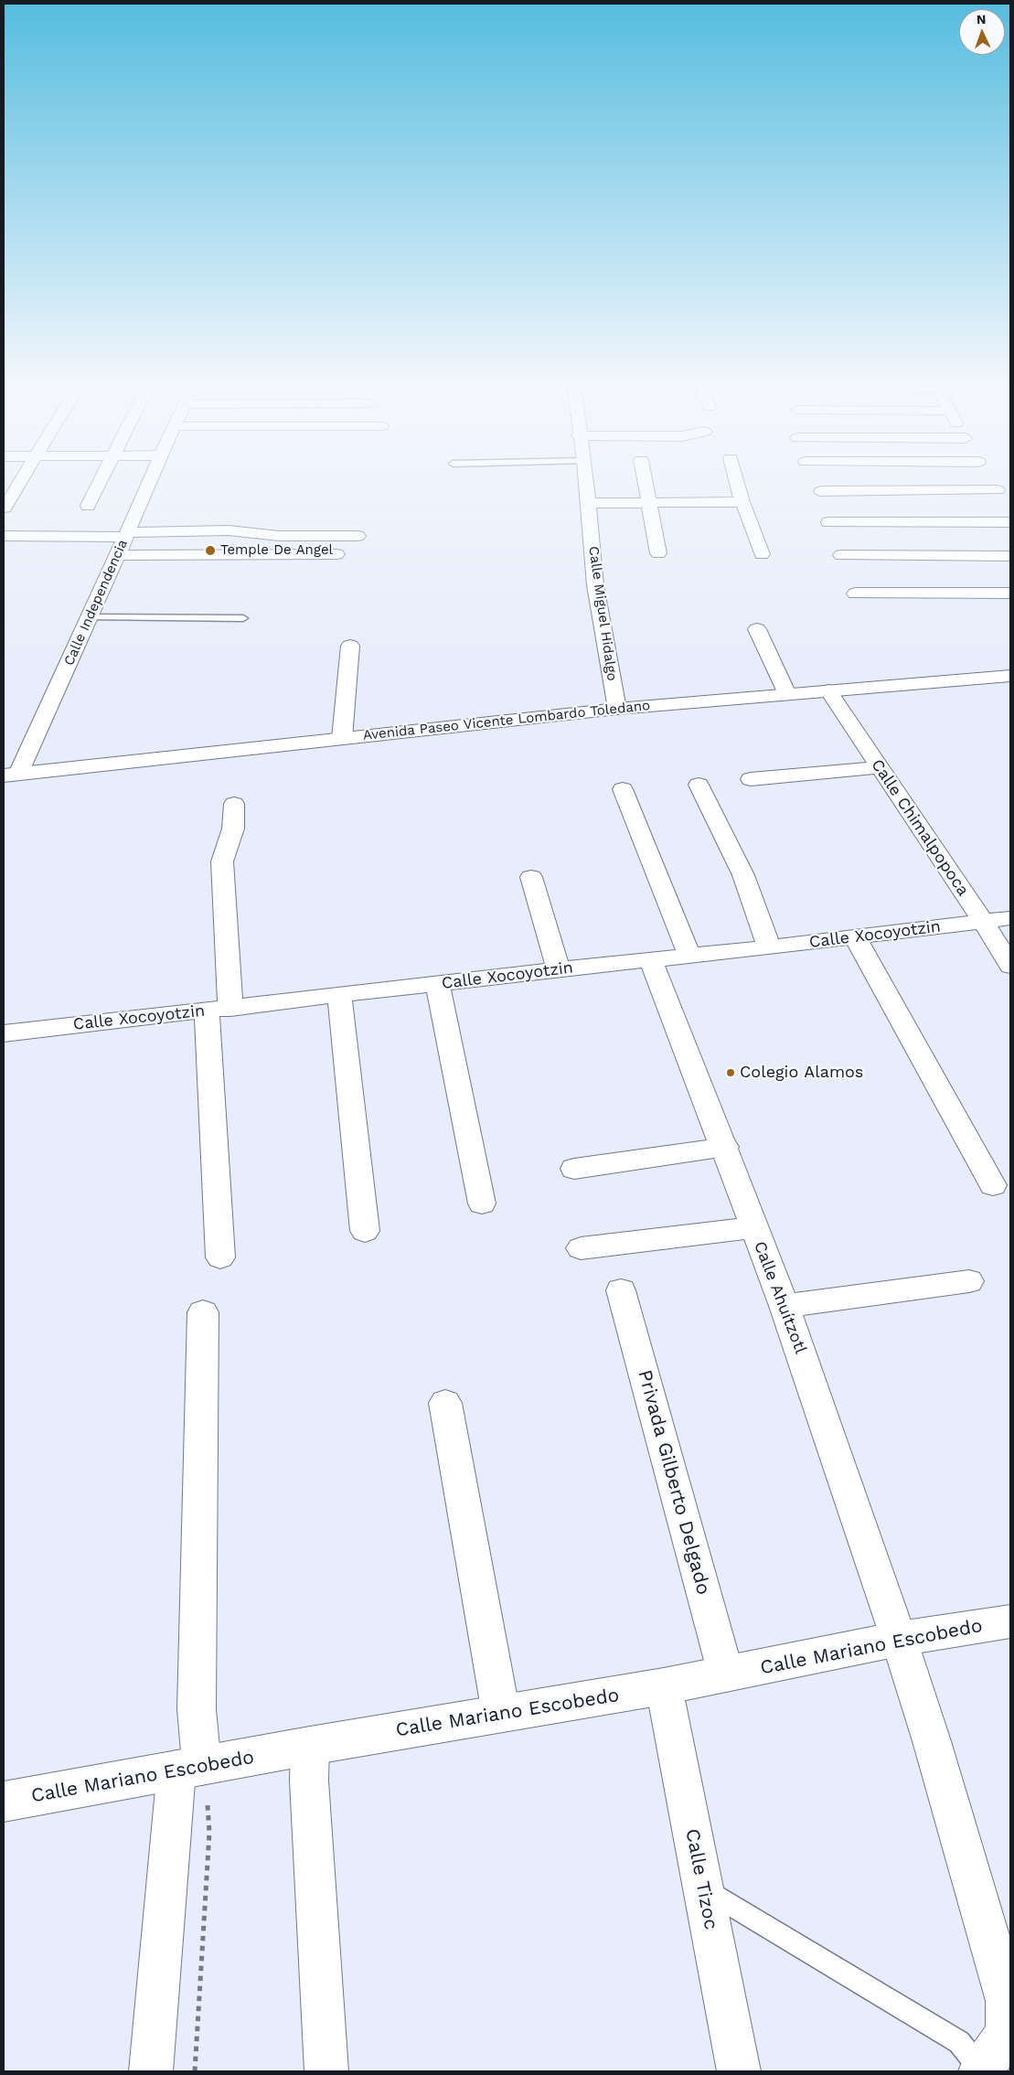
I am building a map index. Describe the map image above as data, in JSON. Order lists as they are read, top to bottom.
{
  "streets": {
    "street": [
      "Calle Independencia",
      "Calle Miguel Hidalgo",
      "Avenida Paseo Vicente Lombardo Toledano",
      "Calle Chimalpopoca",
      "Calle Xocoyotzin",
      "Calle Ahuítzotl",
      "Privada Gilberto Delgado",
      "Calle Mariano Escobedo",
      "Calle Tizoc"
    ]
  },
  "crossings": [
    ["Calle Independencia", "Avenida Paseo Vicente Lombardo Toledano"],
    ["Calle Miguel Hidalgo", "Avenida Paseo Vicente Lombardo Toledano"],
    ["Avenida Paseo Vicente Lombardo Toledano", "Calle Chimalpopoca"],
    ["Calle Chimalpopoca", "Calle Xocoyotzin"],
    ["Calle Xocoyotzin", "Calle Ahuítzotl"],
    ["Calle Ahuítzotl", "Calle Mariano Escobedo"],
    ["Privada Gilberto Delgado", "Calle Mariano Escobedo"],
    ["Calle Mariano Escobedo", "Calle Tizoc"]
  ],
  "places": ["Temple De Angel", "Colegio Alamos"],
  "north": "top"
}
